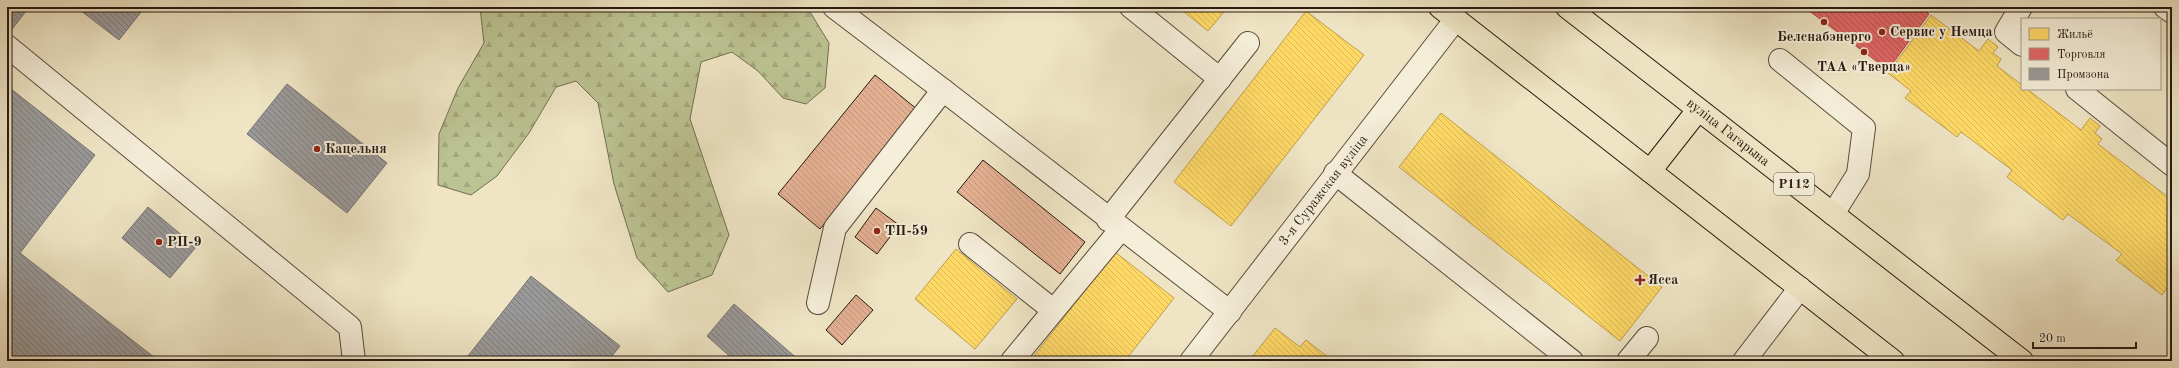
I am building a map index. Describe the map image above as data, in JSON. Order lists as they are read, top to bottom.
{
  "streets": {
    "main road": ["вуліца Гагарына", "Р112"],
    "street": ["3-я Суражская вуліца"]
  },
  "places": {
    "other": [
      "Белснабэнерго",
      "Сервис у Немца",
      "ТАА «Тверца»",
      "Кацельня",
      "ТП-59",
      "РП-9"
    ],
    "health": ["Ясса"]
  },
  "legend": ["Жильё", "Торговля", "Промзона"],
  "scale_bar": "20 m"
}
